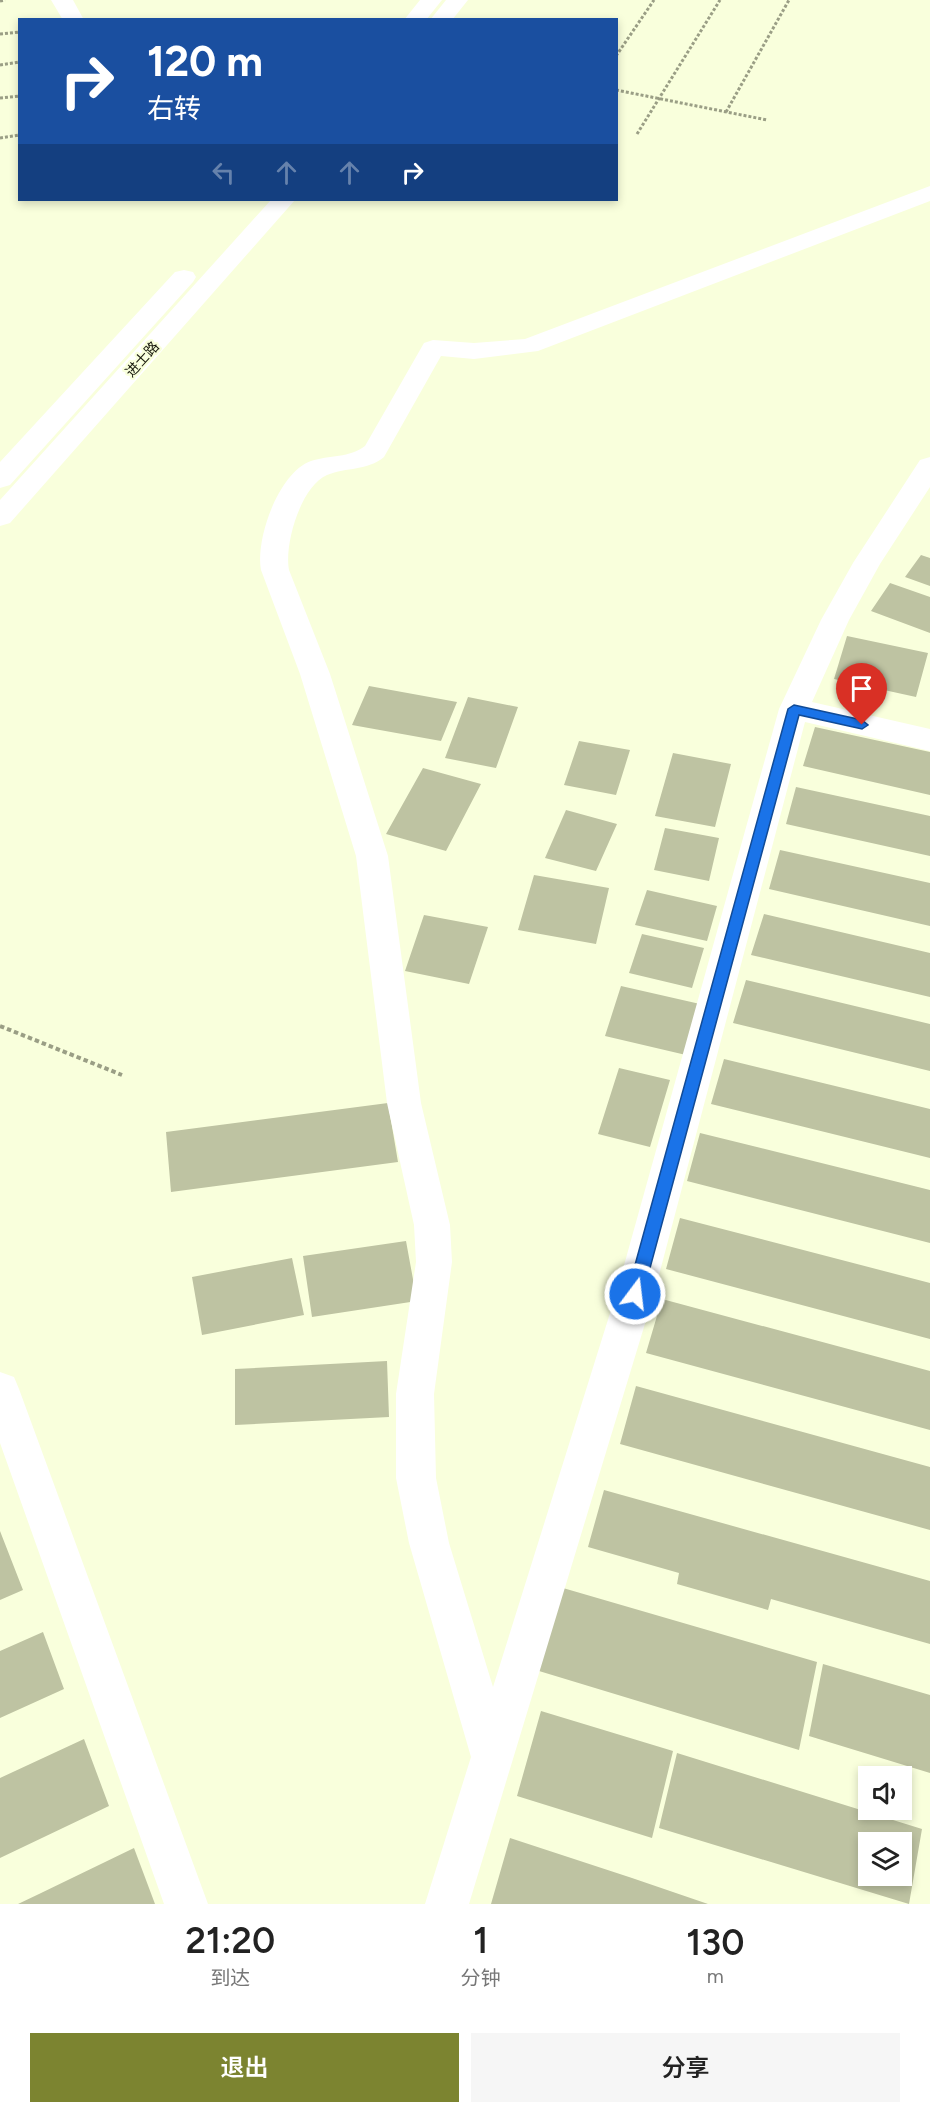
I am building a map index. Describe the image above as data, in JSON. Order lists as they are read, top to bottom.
{
  "streets": {
    "street": ["进士路"]
  },
  "page": {
    "turn": ["120 m", "右转"],
    "eta": [
      "21:20",
      "到达",
      "1",
      "分钟",
      "130",
      "m"
    ],
    "buttons": ["退出", "分享"]
  }
}
